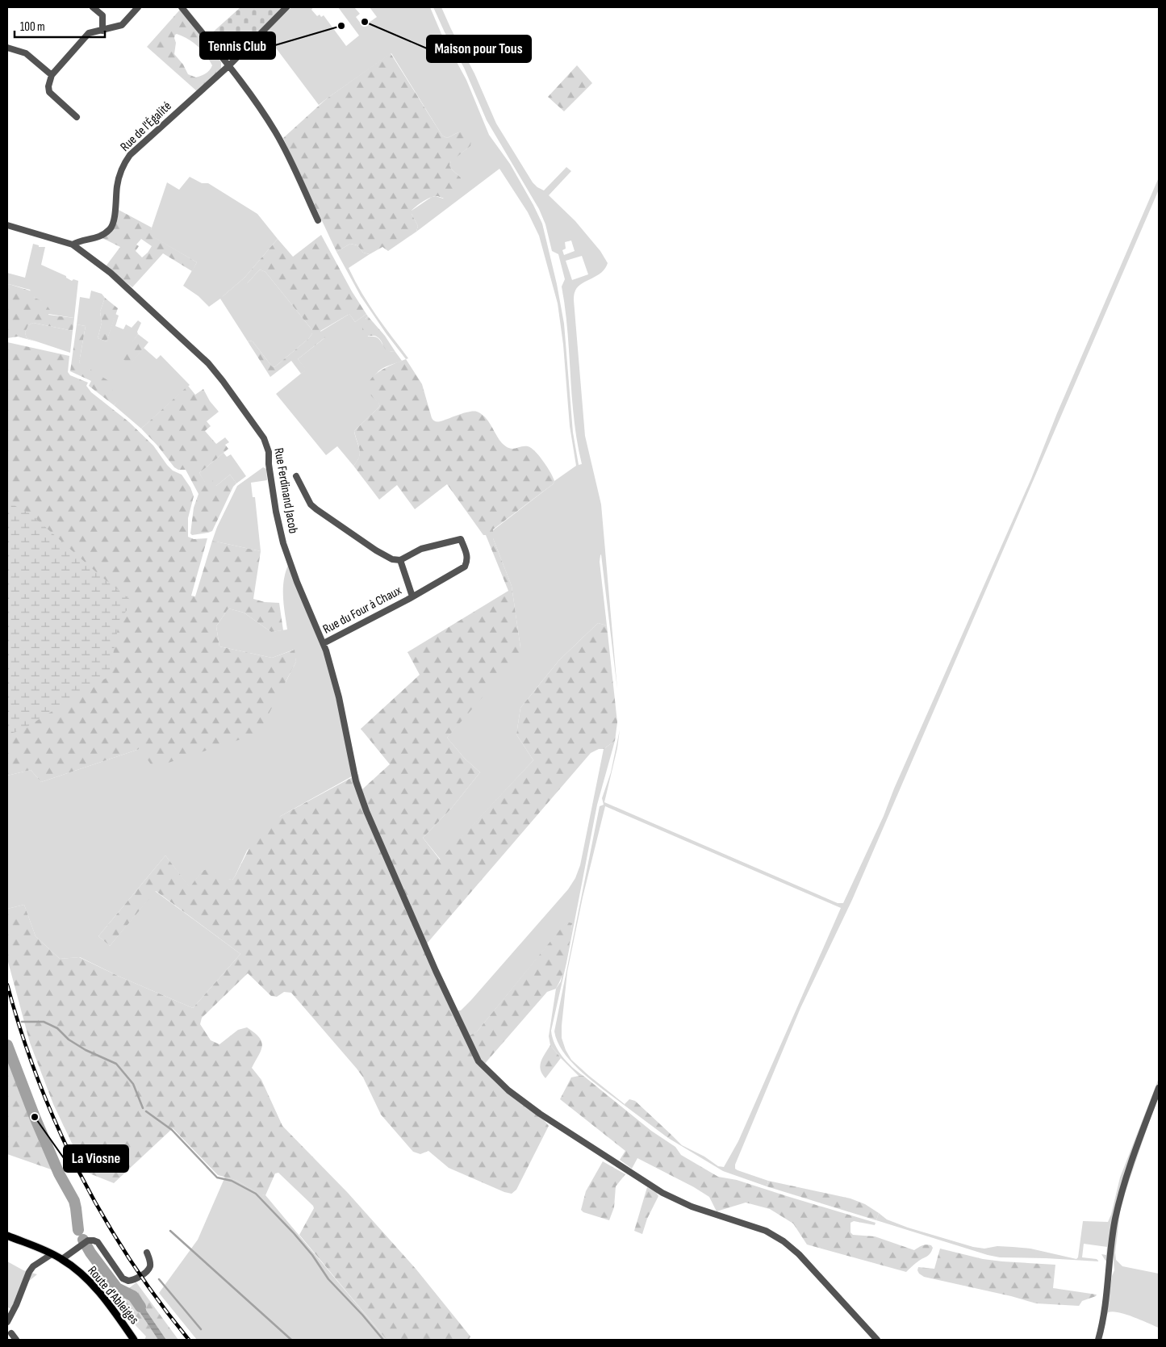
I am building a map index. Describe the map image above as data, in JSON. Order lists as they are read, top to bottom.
{
  "streets": {
    "main road": ["Route d'Ableiges"],
    "street": ["Rue de l'Égalité", "Rue Ferdinand Jacob", "Rue du Four à Chaux"]
  },
  "crossings": [
    ["Rue de l'Égalité", "Rue Ferdinand Jacob"],
    ["Rue Ferdinand Jacob", "Rue du Four à Chaux"]
  ],
  "places": ["Maison pour Tous", "Tennis Club", "La Viosne"],
  "scale_bar": "100 m"
}
